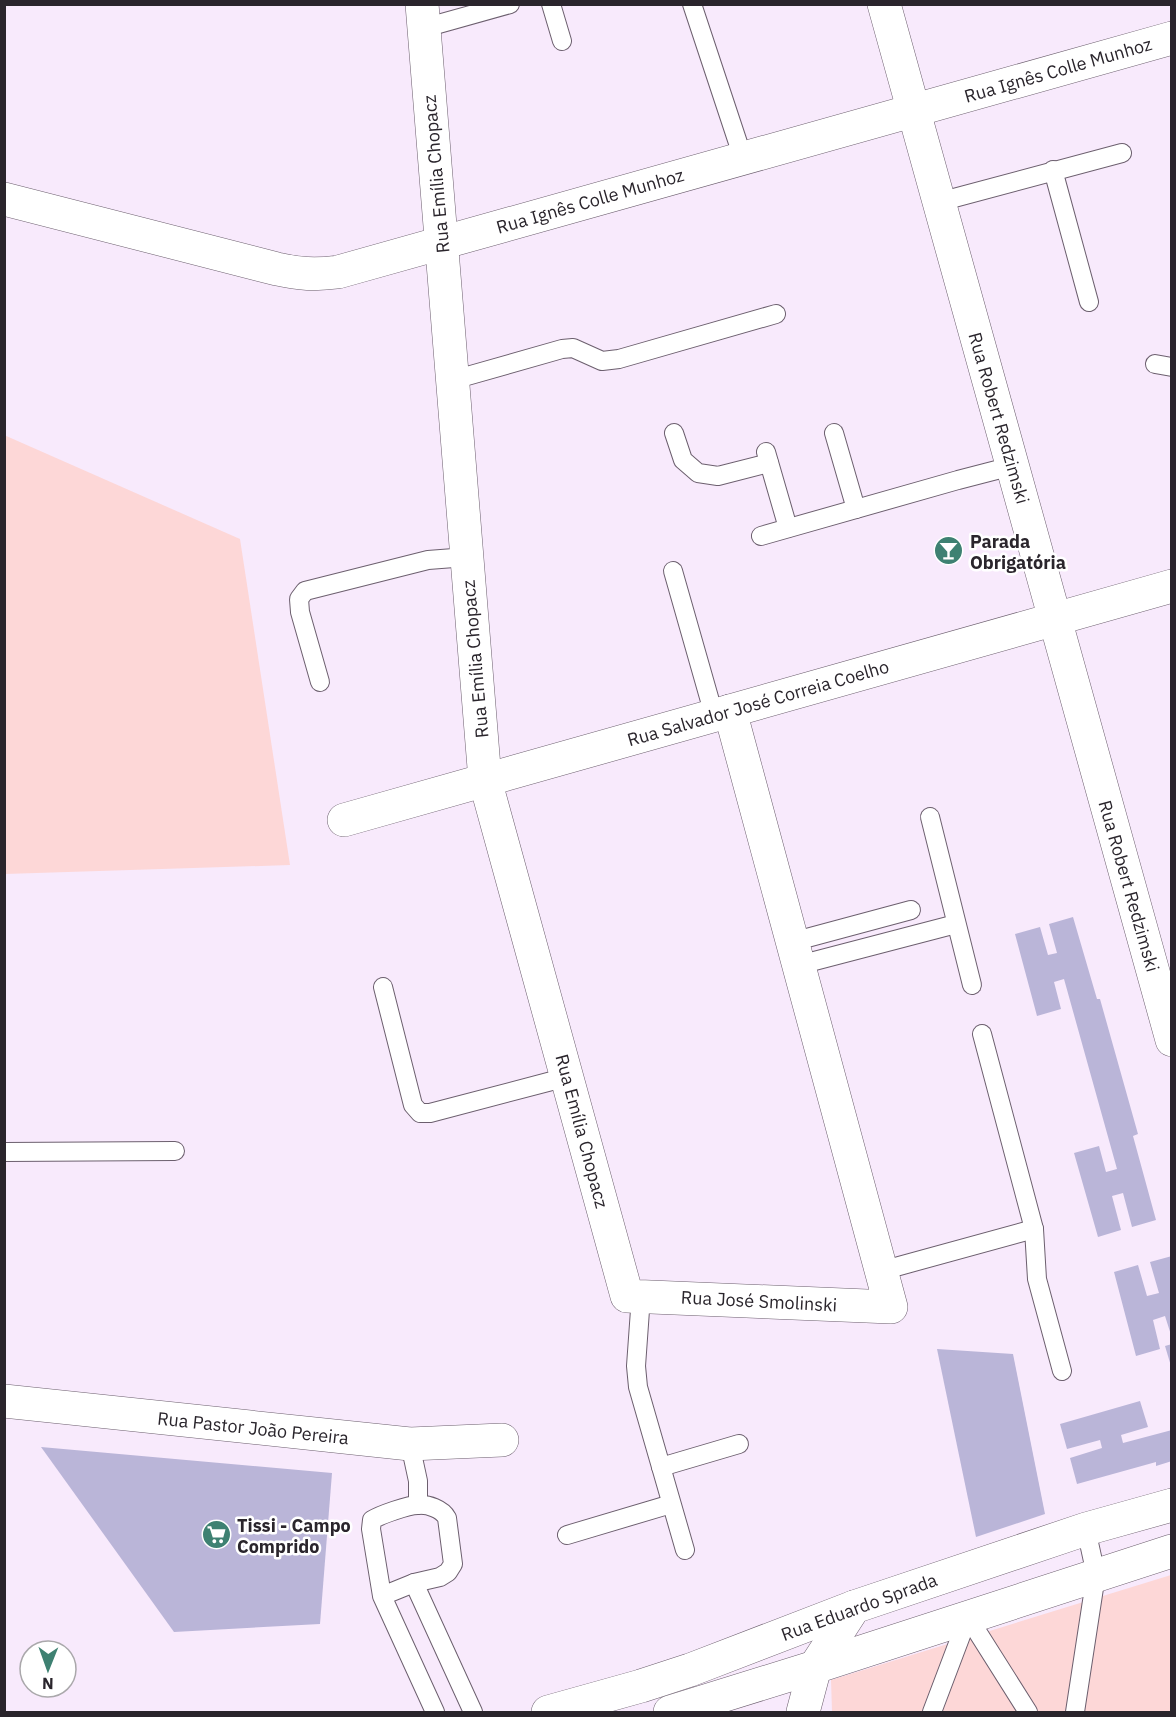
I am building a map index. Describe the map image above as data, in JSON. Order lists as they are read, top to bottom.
{
  "streets": {
    "street": [
      "Rua Ignês Colle Munhoz",
      "Rua Emília Chopacz",
      "Rua Robert Redzimski",
      "Rua Salvador José Correia Coelho",
      "Rua José Smolinski",
      "Rua Pastor João Pereira",
      "Rua Eduardo Sprada"
    ]
  },
  "crossings": [
    ["Rua Ignês Colle Munhoz", "Rua Emília Chopacz"],
    ["Rua Ignês Colle Munhoz", "Rua Robert Redzimski"],
    ["Rua Emília Chopacz", "Rua Salvador José Correia Coelho"],
    ["Rua Emília Chopacz", "Rua José Smolinski"],
    ["Rua Robert Redzimski", "Rua Salvador José Correia Coelho"]
  ],
  "places": {
    "bar": ["Parada Obrigatória"],
    "supermarket": ["Tissi - Campo Comprido"]
  },
  "north": "bottom"
}
